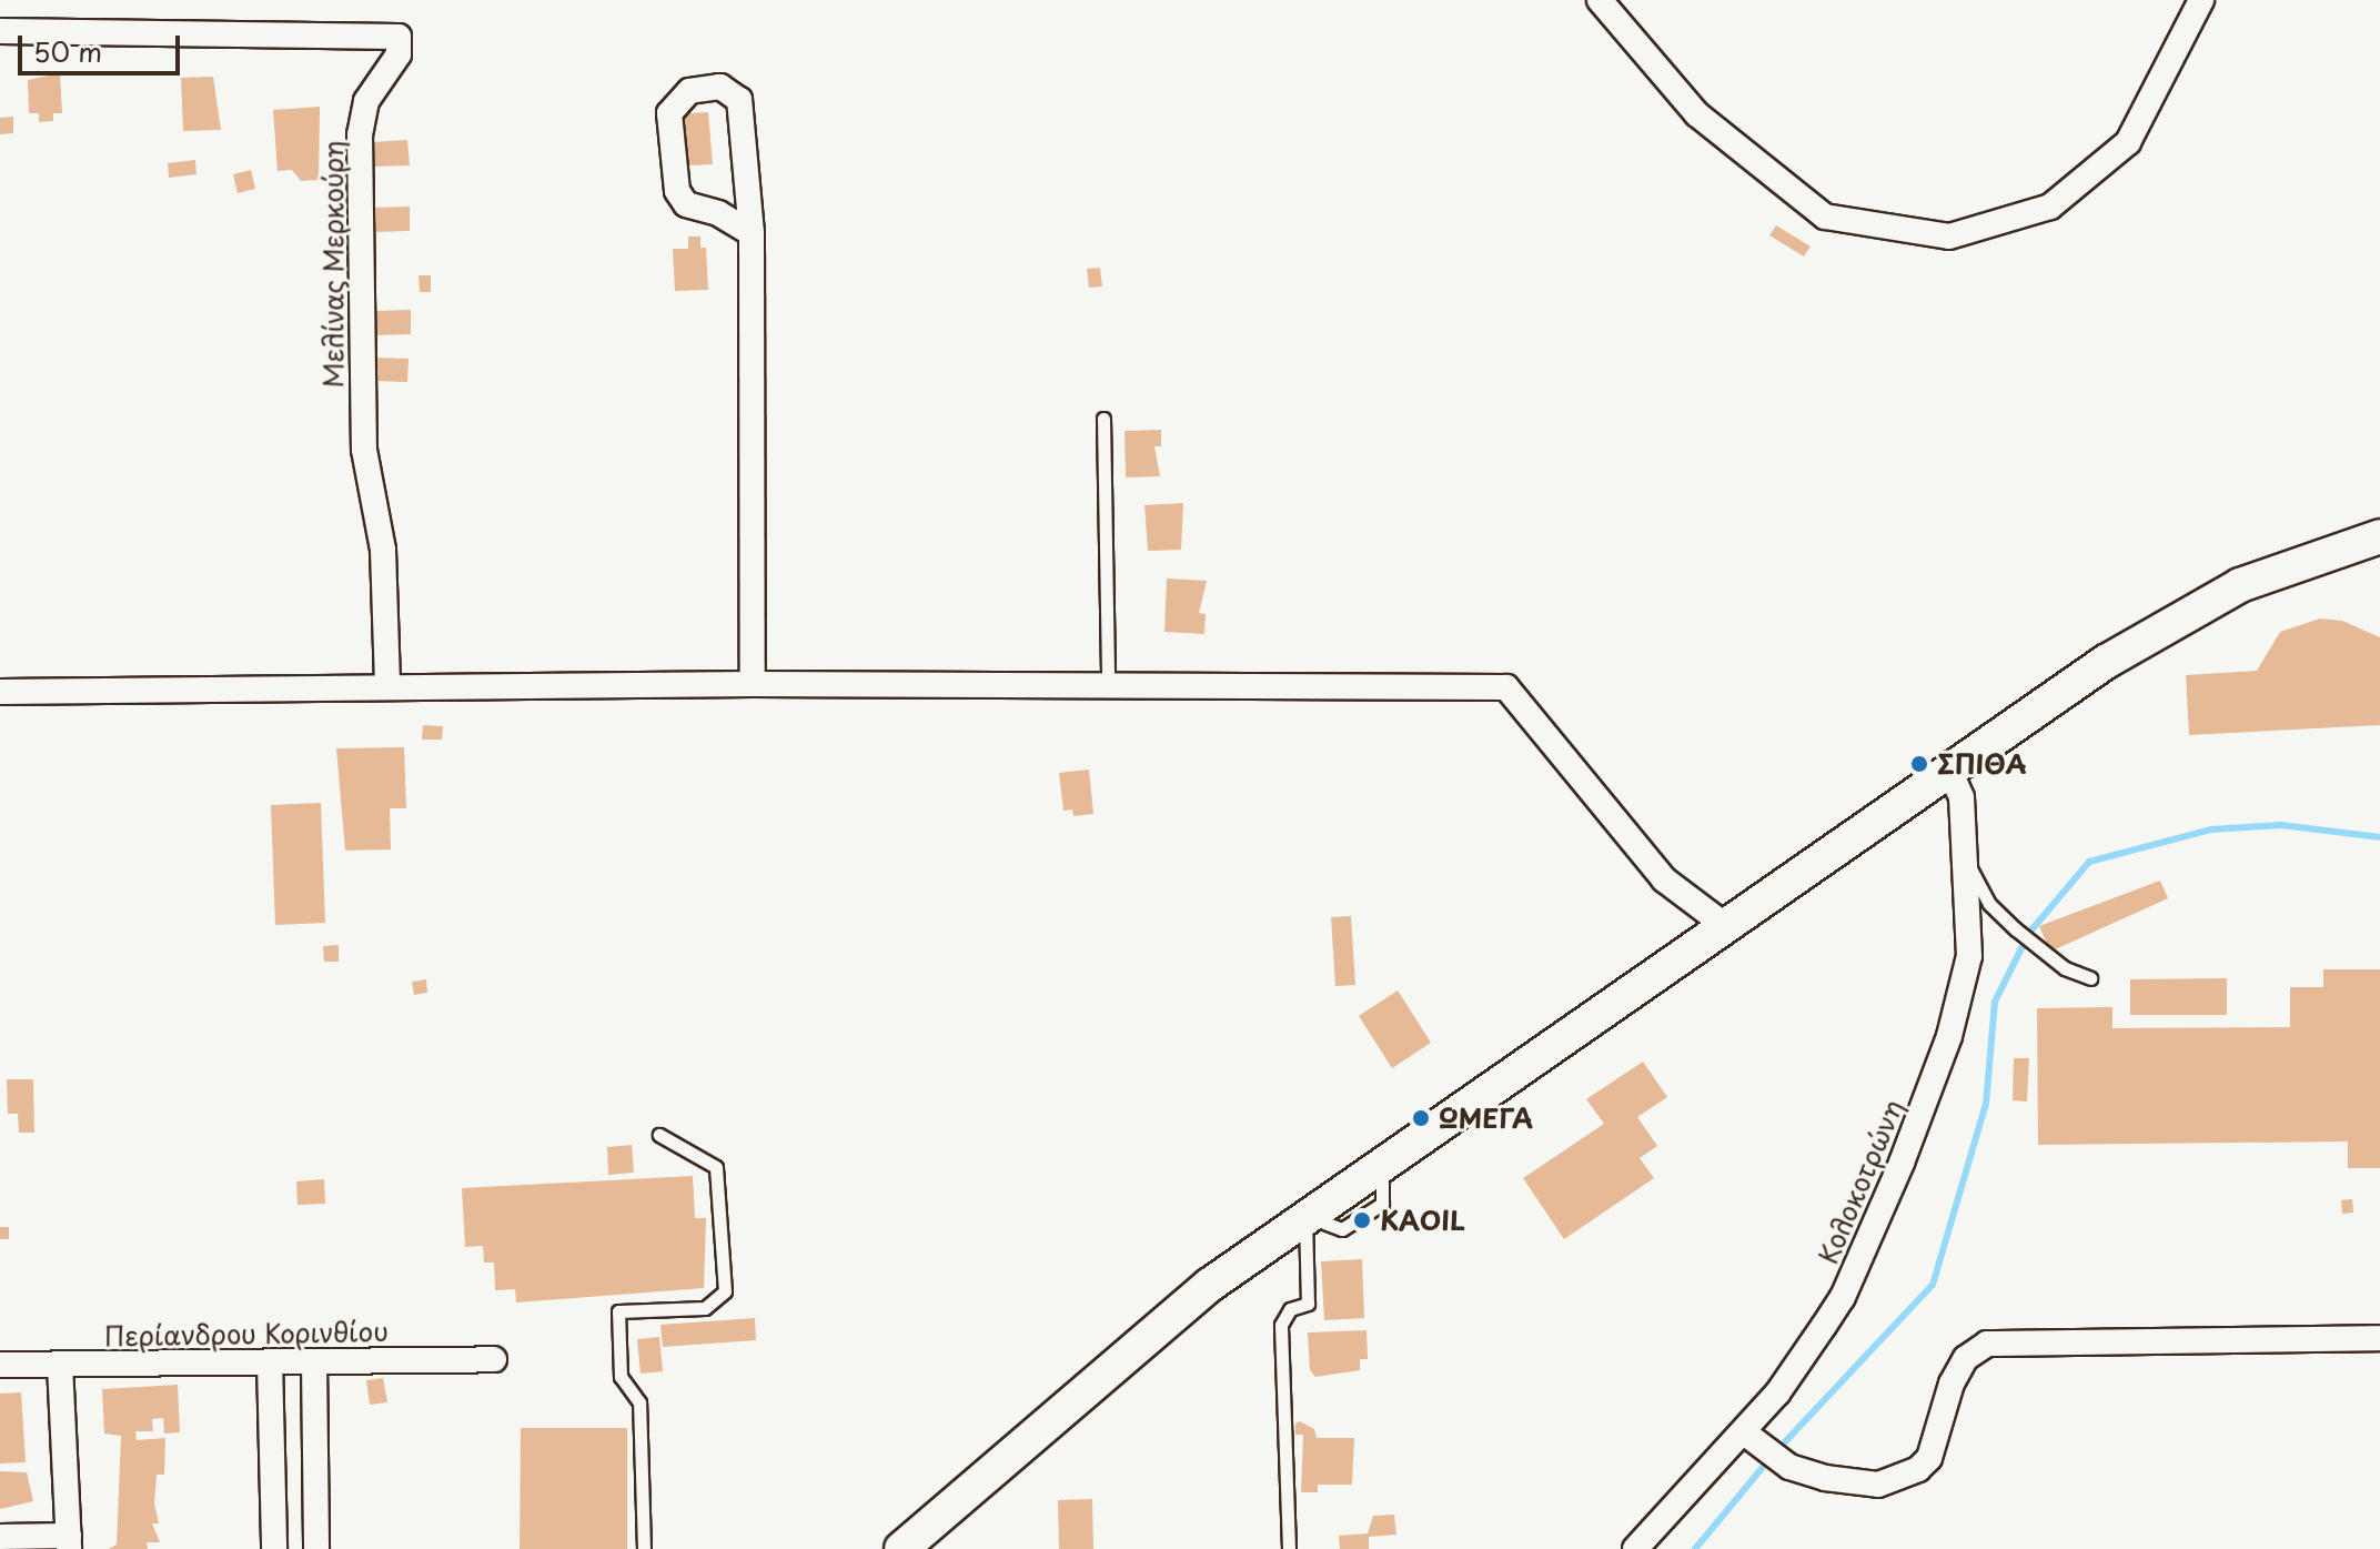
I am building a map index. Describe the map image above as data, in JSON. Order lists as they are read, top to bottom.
{
  "streets": {
    "street": ["Μελίνας Μερκούρη", "Κολοκοτρώνη", "Περίανδρου Κορινθίου"]
  },
  "places": ["ΣΠΙΘΑ", "ΩΜΕΓΑ", "KAOIL"],
  "scale_bar": "50 m"
}
